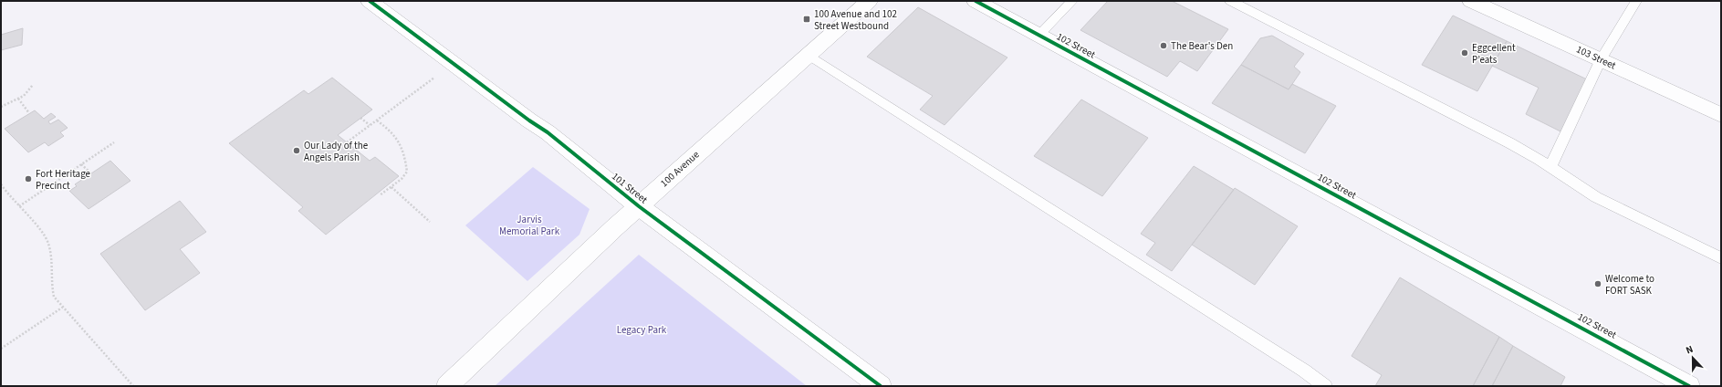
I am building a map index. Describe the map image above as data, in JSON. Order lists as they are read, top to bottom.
{
  "streets": {
    "street": [
      "102 Street",
      "103 Street",
      "100 Avenue",
      "101 Street"
    ]
  },
  "crossings": [
    ["100 Avenue", "101 Street"]
  ],
  "parks": ["Jarvis Memorial Park", "Legacy Park"],
  "places": {
    "transit": ["100 Avenue and 102 Street Westbound"],
    "other": [
      "The Bear's Den",
      "Eggcellent P’eats",
      "Our Lady of the Angels Parish",
      "Fort Heritage Precinct",
      "Welcome to FORT SASK"
    ]
  },
  "north": "top"
}
